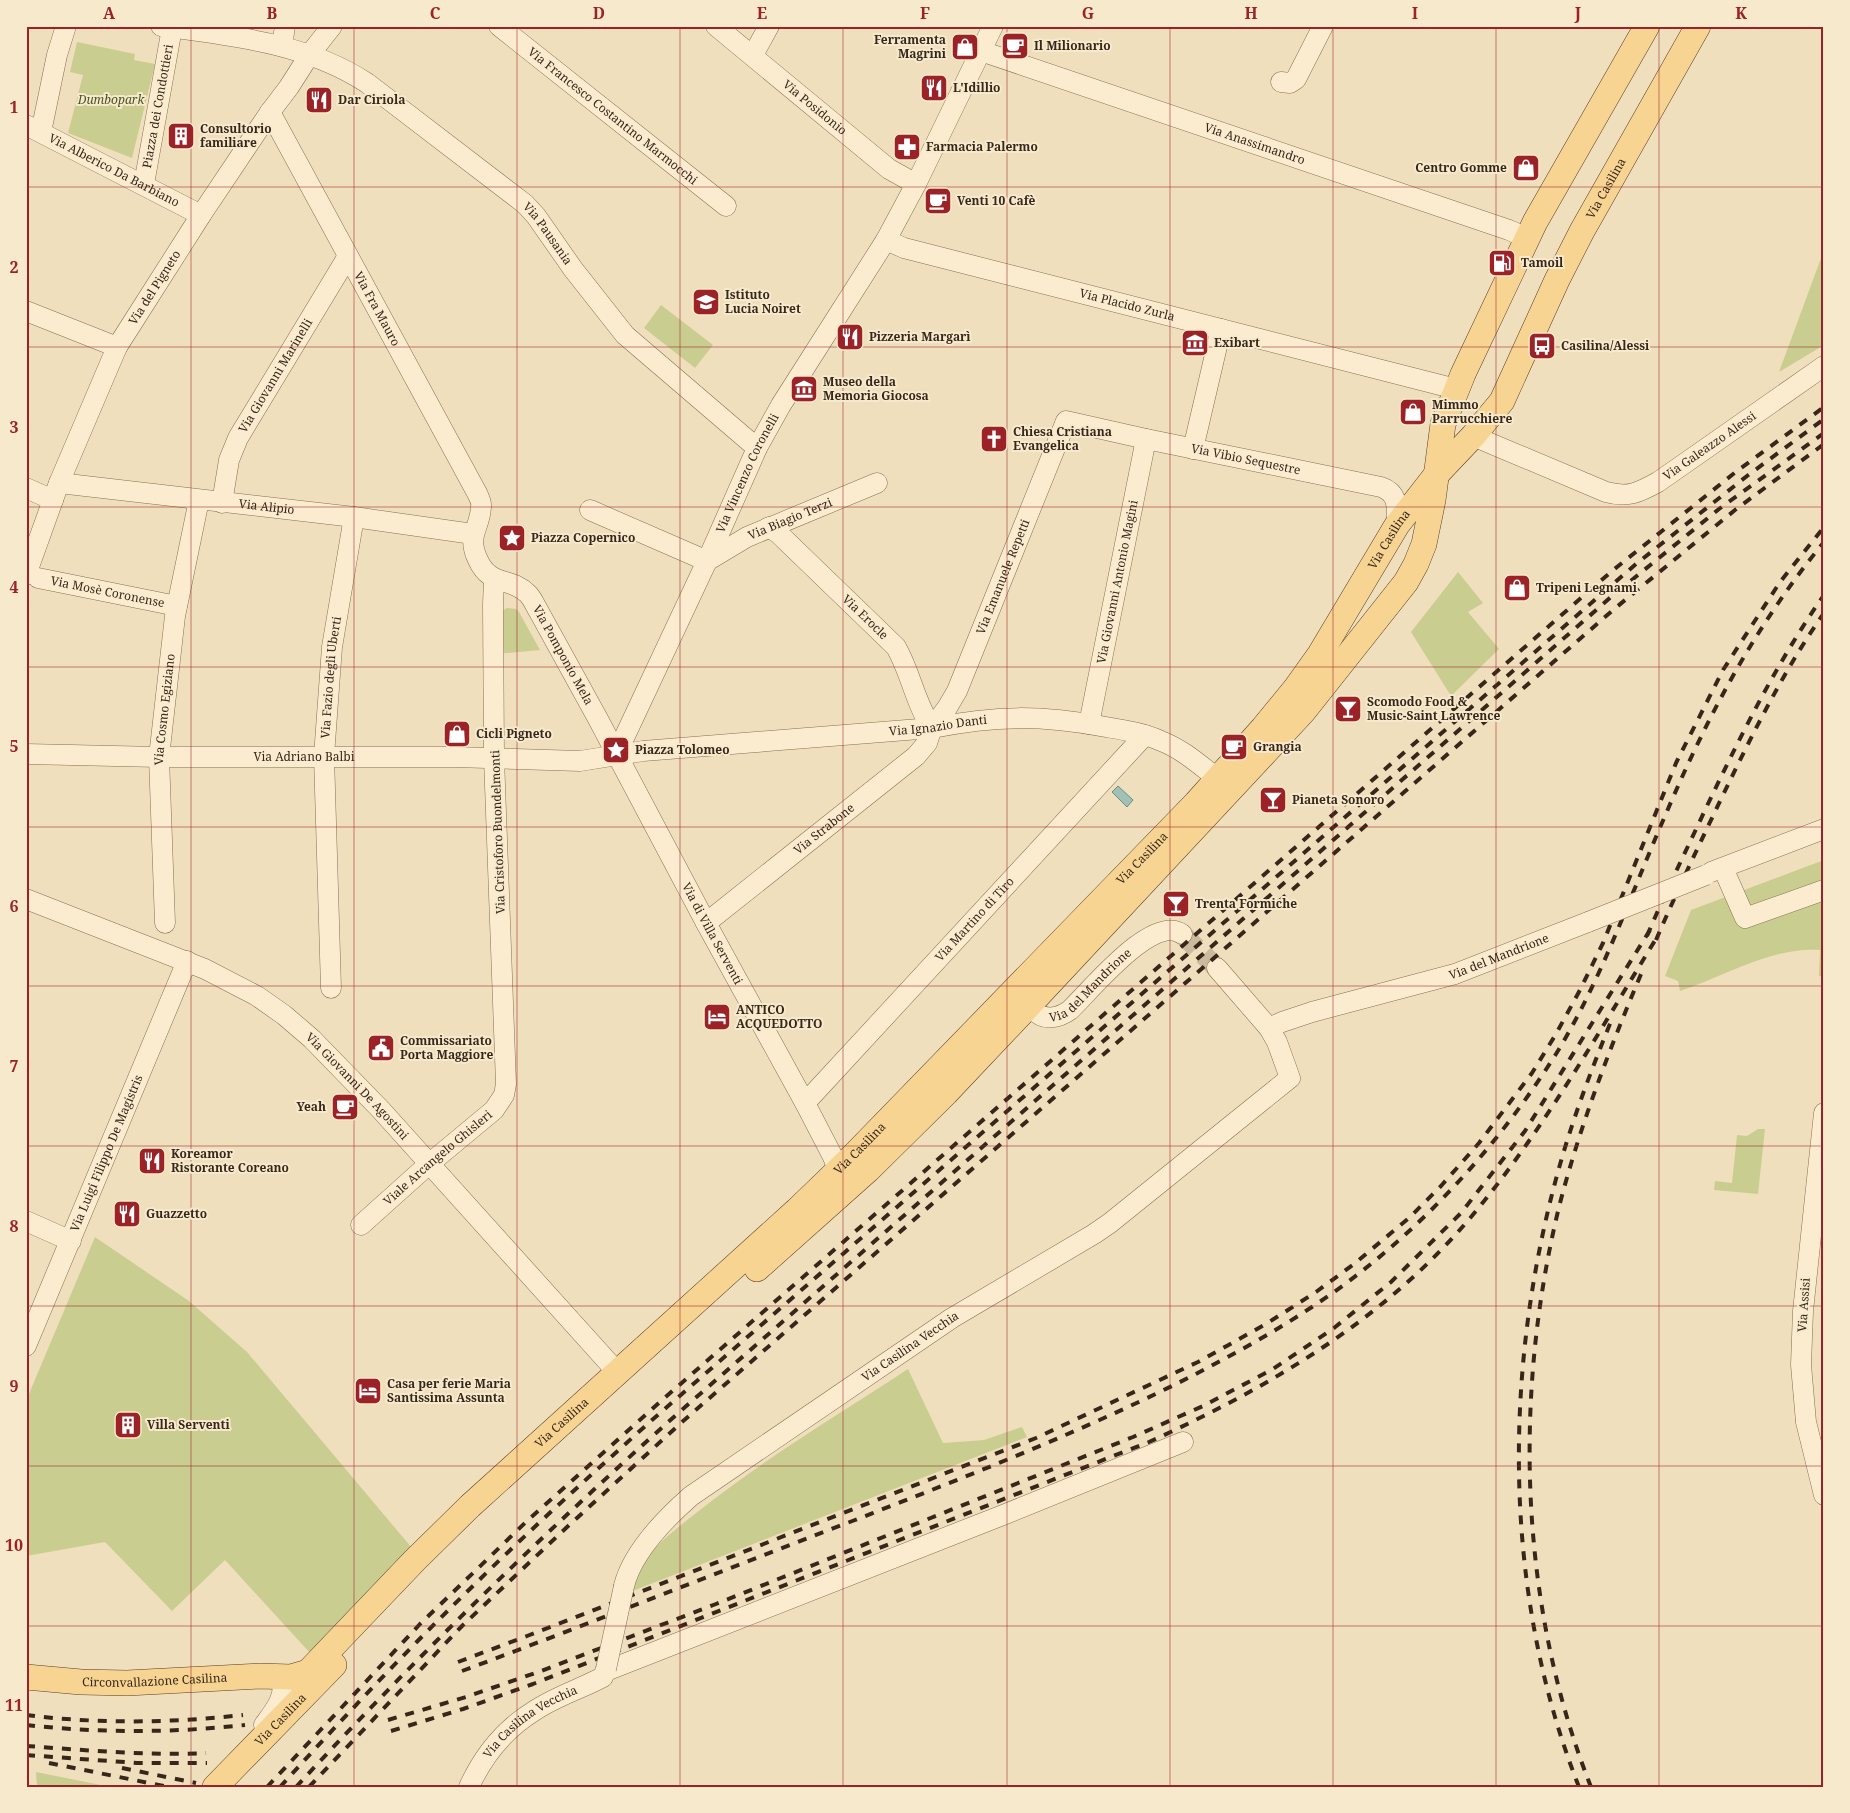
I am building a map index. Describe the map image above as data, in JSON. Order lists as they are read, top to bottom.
{
  "streets": {
    "main road": ["Via Casilina", "Circonvallazione Casilina"],
    "street": [
      "Piazza dei Condottieri",
      "Via Posidonio",
      "Via Francesco Costantino Marmocchi",
      "Via Anassimandro",
      "Via Alberico Da Barbiano",
      "Via Pausania",
      "Via del Pigneto",
      "Via Placido Zurla",
      "Via Fra Mauro",
      "Via Giovanni Marinelli",
      "Via Galeazzo Alessi",
      "Via Vibio Sequestre",
      "Via Vincenzo Coronelli",
      "Via Alipio",
      "Via Biagio Terzi",
      "Via Emanuele Repetti",
      "Via Giovanni Antonio Magini",
      "Via Mosè Coronense",
      "Via Erocle",
      "Via Pomponio Mela",
      "Via Fazio degli Uberti",
      "Via Cosmo Egiziano",
      "Via Ignazio Danti",
      "Via Adriano Balbi",
      "Via Strabone",
      "Via Cristoforo Buondelmonti",
      "Via Martino di Tiro",
      "Via di Villa Serventi",
      "Via del Mandrione",
      "Via Giovanni De Agostini",
      "Via Luigi Filippo De Magistris",
      "Viale Arcangelo Ghisleri",
      "Via Assisi",
      "Via Casilina Vecchia"
    ]
  },
  "crossings": [
    ["Piazza dei Condottieri", "Via Alberico Da Barbiano"],
    ["Piazza dei Condottieri", "Via Pausania"],
    ["Piazza dei Condottieri", "Via del Pigneto"],
    ["Via Posidonio", "Via Vincenzo Coronelli"],
    ["Via Anassimandro", "Via Casilina"],
    ["Via Anassimandro", "Via Vincenzo Coronelli"],
    ["Via Alberico Da Barbiano", "Via del Pigneto"],
    ["Via Casilina", "Via Placido Zurla"],
    ["Via Casilina", "Via Galeazzo Alessi"],
    ["Via Casilina", "Via Vibio Sequestre"],
    ["Via Casilina", "Via Ignazio Danti"],
    ["Via Casilina", "Via di Villa Serventi"],
    ["Via Casilina", "Via del Mandrione"],
    ["Via Casilina", "Via Giovanni De Agostini"],
    ["Via Casilina", "Circonvallazione Casilina"],
    ["Via Pausania", "Via del Pigneto"],
    ["Via Pausania", "Via Vincenzo Coronelli"],
    ["Via del Pigneto", "Via Fra Mauro"],
    ["Via del Pigneto", "Via Alipio"],
    ["Via del Pigneto", "Via Mosè Coronense"],
    ["Via Placido Zurla", "Via Vincenzo Coronelli"],
    ["Via Fra Mauro", "Via Giovanni Marinelli"],
    ["Via Fra Mauro", "Via Alipio"],
    ["Via Giovanni Marinelli", "Via Alipio"],
    ["Via Vibio Sequestre", "Via Emanuele Repetti"],
    ["Via Vibio Sequestre", "Via Giovanni Antonio Magini"],
    ["Via Vincenzo Coronelli", "Via Biagio Terzi"],
    ["Via Vincenzo Coronelli", "Via Pomponio Mela"],
    ["Via Vincenzo Coronelli", "Via Ignazio Danti"],
    ["Via Vincenzo Coronelli", "Via Adriano Balbi"],
    ["Via Vincenzo Coronelli", "Via di Villa Serventi"],
    ["Via Alipio", "Via Fazio degli Uberti"],
    ["Via Alipio", "Via Cosmo Egiziano"],
    ["Via Biagio Terzi", "Via Erocle"],
    ["Via Emanuele Repetti", "Via Erocle"],
    ["Via Emanuele Repetti", "Via Ignazio Danti"],
    ["Via Emanuele Repetti", "Via Strabone"],
    ["Via Giovanni Antonio Magini", "Via Ignazio Danti"],
    ["Via Mosè Coronense", "Via Cosmo Egiziano"],
    ["Via Erocle", "Via Ignazio Danti"],
    ["Via Erocle", "Via Strabone"],
    ["Via Pomponio Mela", "Via Ignazio Danti"],
    ["Via Pomponio Mela", "Via Adriano Balbi"],
    ["Via Pomponio Mela", "Via Cristoforo Buondelmonti"],
    ["Via Pomponio Mela", "Via di Villa Serventi"],
    ["Via Fazio degli Uberti", "Via Adriano Balbi"],
    ["Via Cosmo Egiziano", "Via Adriano Balbi"],
    ["Via Ignazio Danti", "Via Adriano Balbi"],
    ["Via Ignazio Danti", "Via Strabone"],
    ["Via Ignazio Danti", "Via Martino di Tiro"],
    ["Via Ignazio Danti", "Via di Villa Serventi"],
    ["Via Adriano Balbi", "Via Cristoforo Buondelmonti"],
    ["Via Adriano Balbi", "Via di Villa Serventi"],
    ["Via Strabone", "Via di Villa Serventi"],
    ["Via Cristoforo Buondelmonti", "Viale Arcangelo Ghisleri"],
    ["Via Martino di Tiro", "Via di Villa Serventi"],
    ["Via del Mandrione", "Via Casilina Vecchia"],
    ["Via Giovanni De Agostini", "Via Luigi Filippo De Magistris"],
    ["Via Giovanni De Agostini", "Viale Arcangelo Ghisleri"]
  ],
  "parks": ["Dumbopark"],
  "places": {
    "cafe": [
      "Il Milionario",
      "Venti 10 Cafè",
      "Grangia",
      "Yeah"
    ],
    "shop": [
      "Ferramenta Magrini",
      "Centro Gomme",
      "Mimmo Parrucchiere",
      "Tripeni Legnami",
      "Cicli Pigneto"
    ],
    "restaurant": [
      "L'Idillio",
      "Dar Ciriola",
      "Pizzeria Margarì",
      "Koreamor Ristorante Coreano",
      "Guazzetto"
    ],
    "building": ["Consultorio familiare", "Villa Serventi"],
    "pharmacy": ["Farmacia Palermo"],
    "fuel station": ["Tamoil"],
    "school or university": ["Istituto Lucia Noiret"],
    "museum": ["Exibart", "Museo della Memoria Giocosa"],
    "bus stop": ["Casilina/Alessi"],
    "church": ["Chiesa Cristiana Evangelica"],
    "place": ["Piazza Copernico", "Piazza Tolomeo"],
    "bar": ["Scomodo Food & Music-Saint Lawrence", "Pianeta Sonoro", "Trenta Formiche"],
    "hotel": ["ANTICO ACQUEDOTTO", "Casa per ferie Maria Santissima Assunta"],
    "public building": ["Commissariato Porta Maggiore"]
  },
  "grid": {
    "columns": [
      "A",
      "B",
      "C",
      "D",
      "E",
      "F",
      "G",
      "H",
      "I",
      "J",
      "K"
    ],
    "rows": [
      "1",
      "2",
      "3",
      "4",
      "5",
      "6",
      "7",
      "8",
      "9",
      "10",
      "11"
    ]
  }
}
